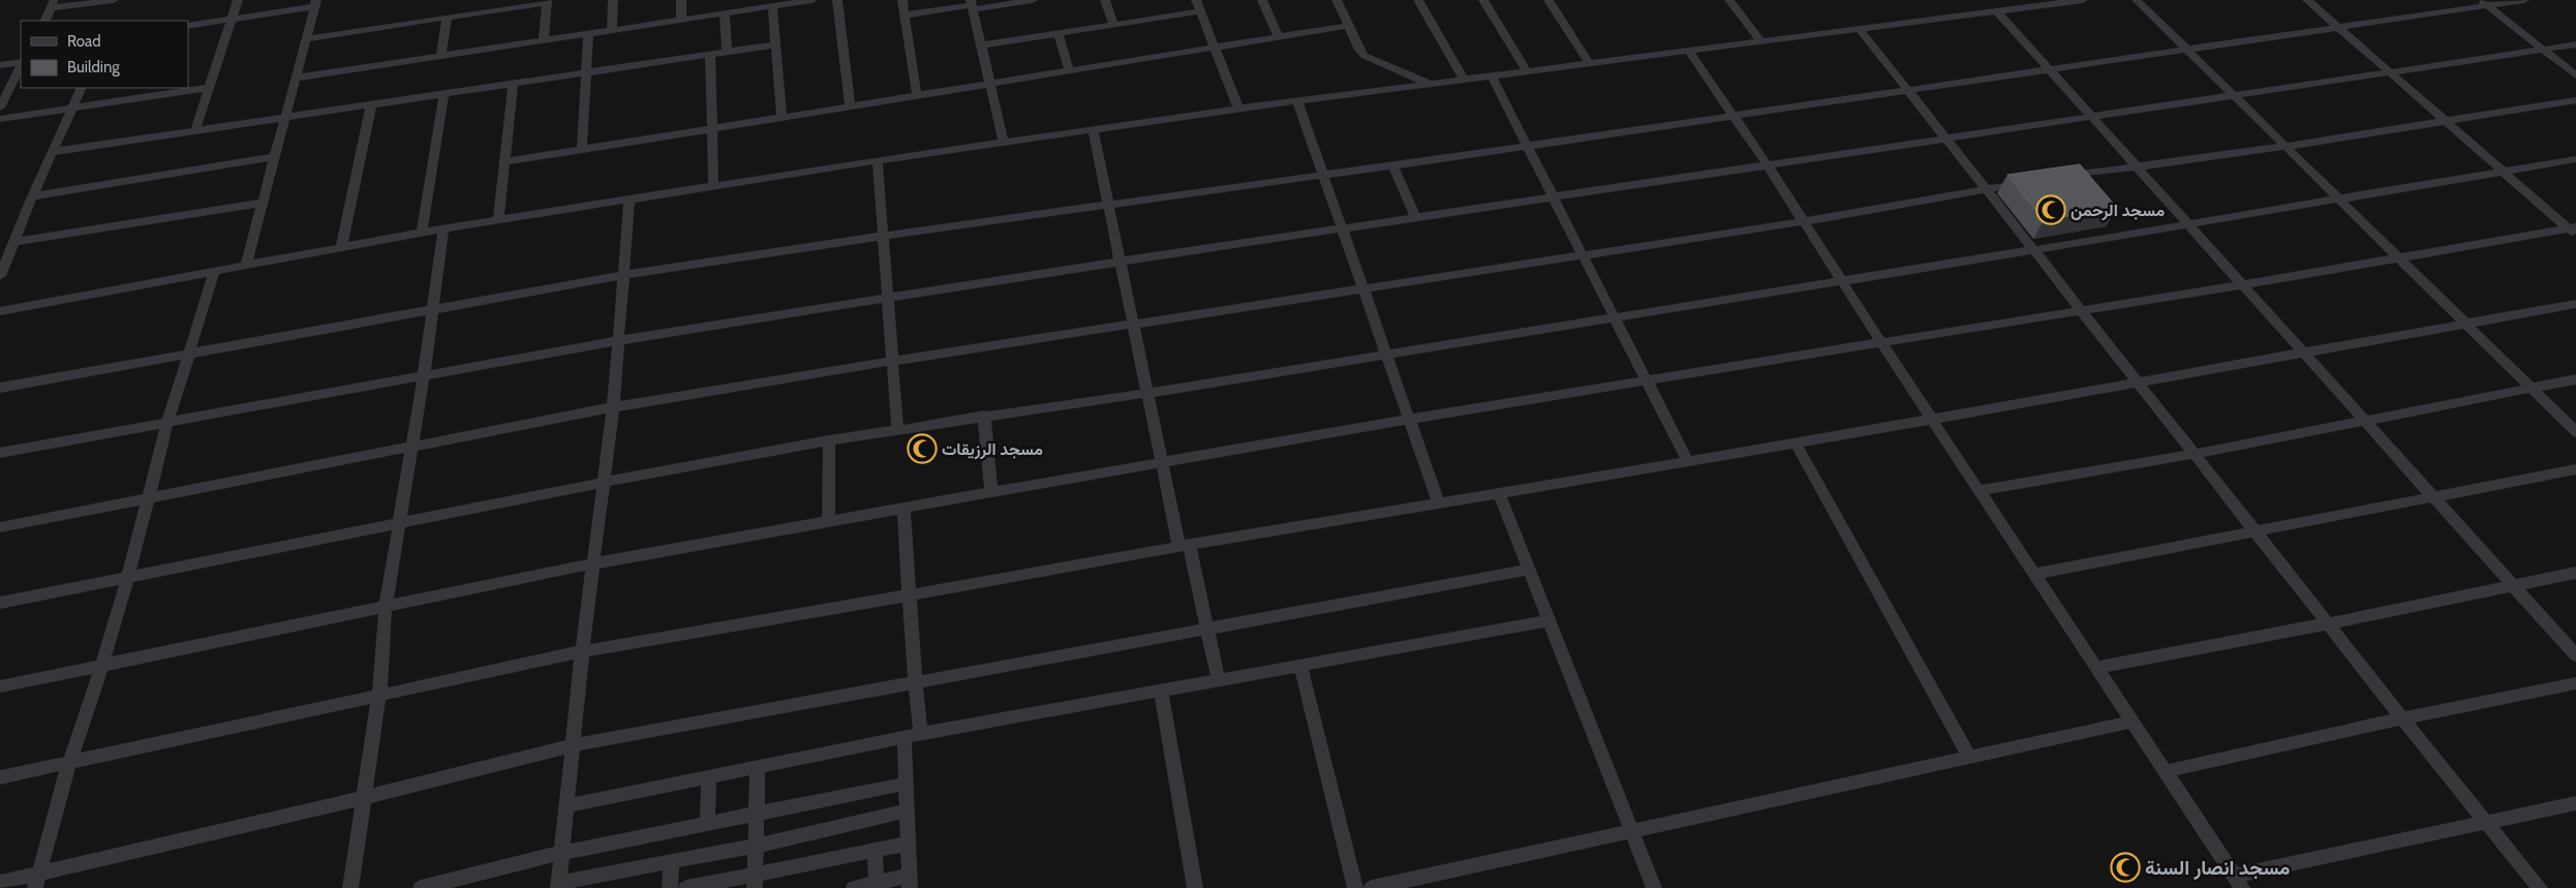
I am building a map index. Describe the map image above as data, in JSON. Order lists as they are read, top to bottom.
{
  "places": {
    "mosque": ["مسجد الرحمن", "مسجد الرزيقات", "مسجد انصار السنة"]
  },
  "legend": ["Road", "Building"]
}
